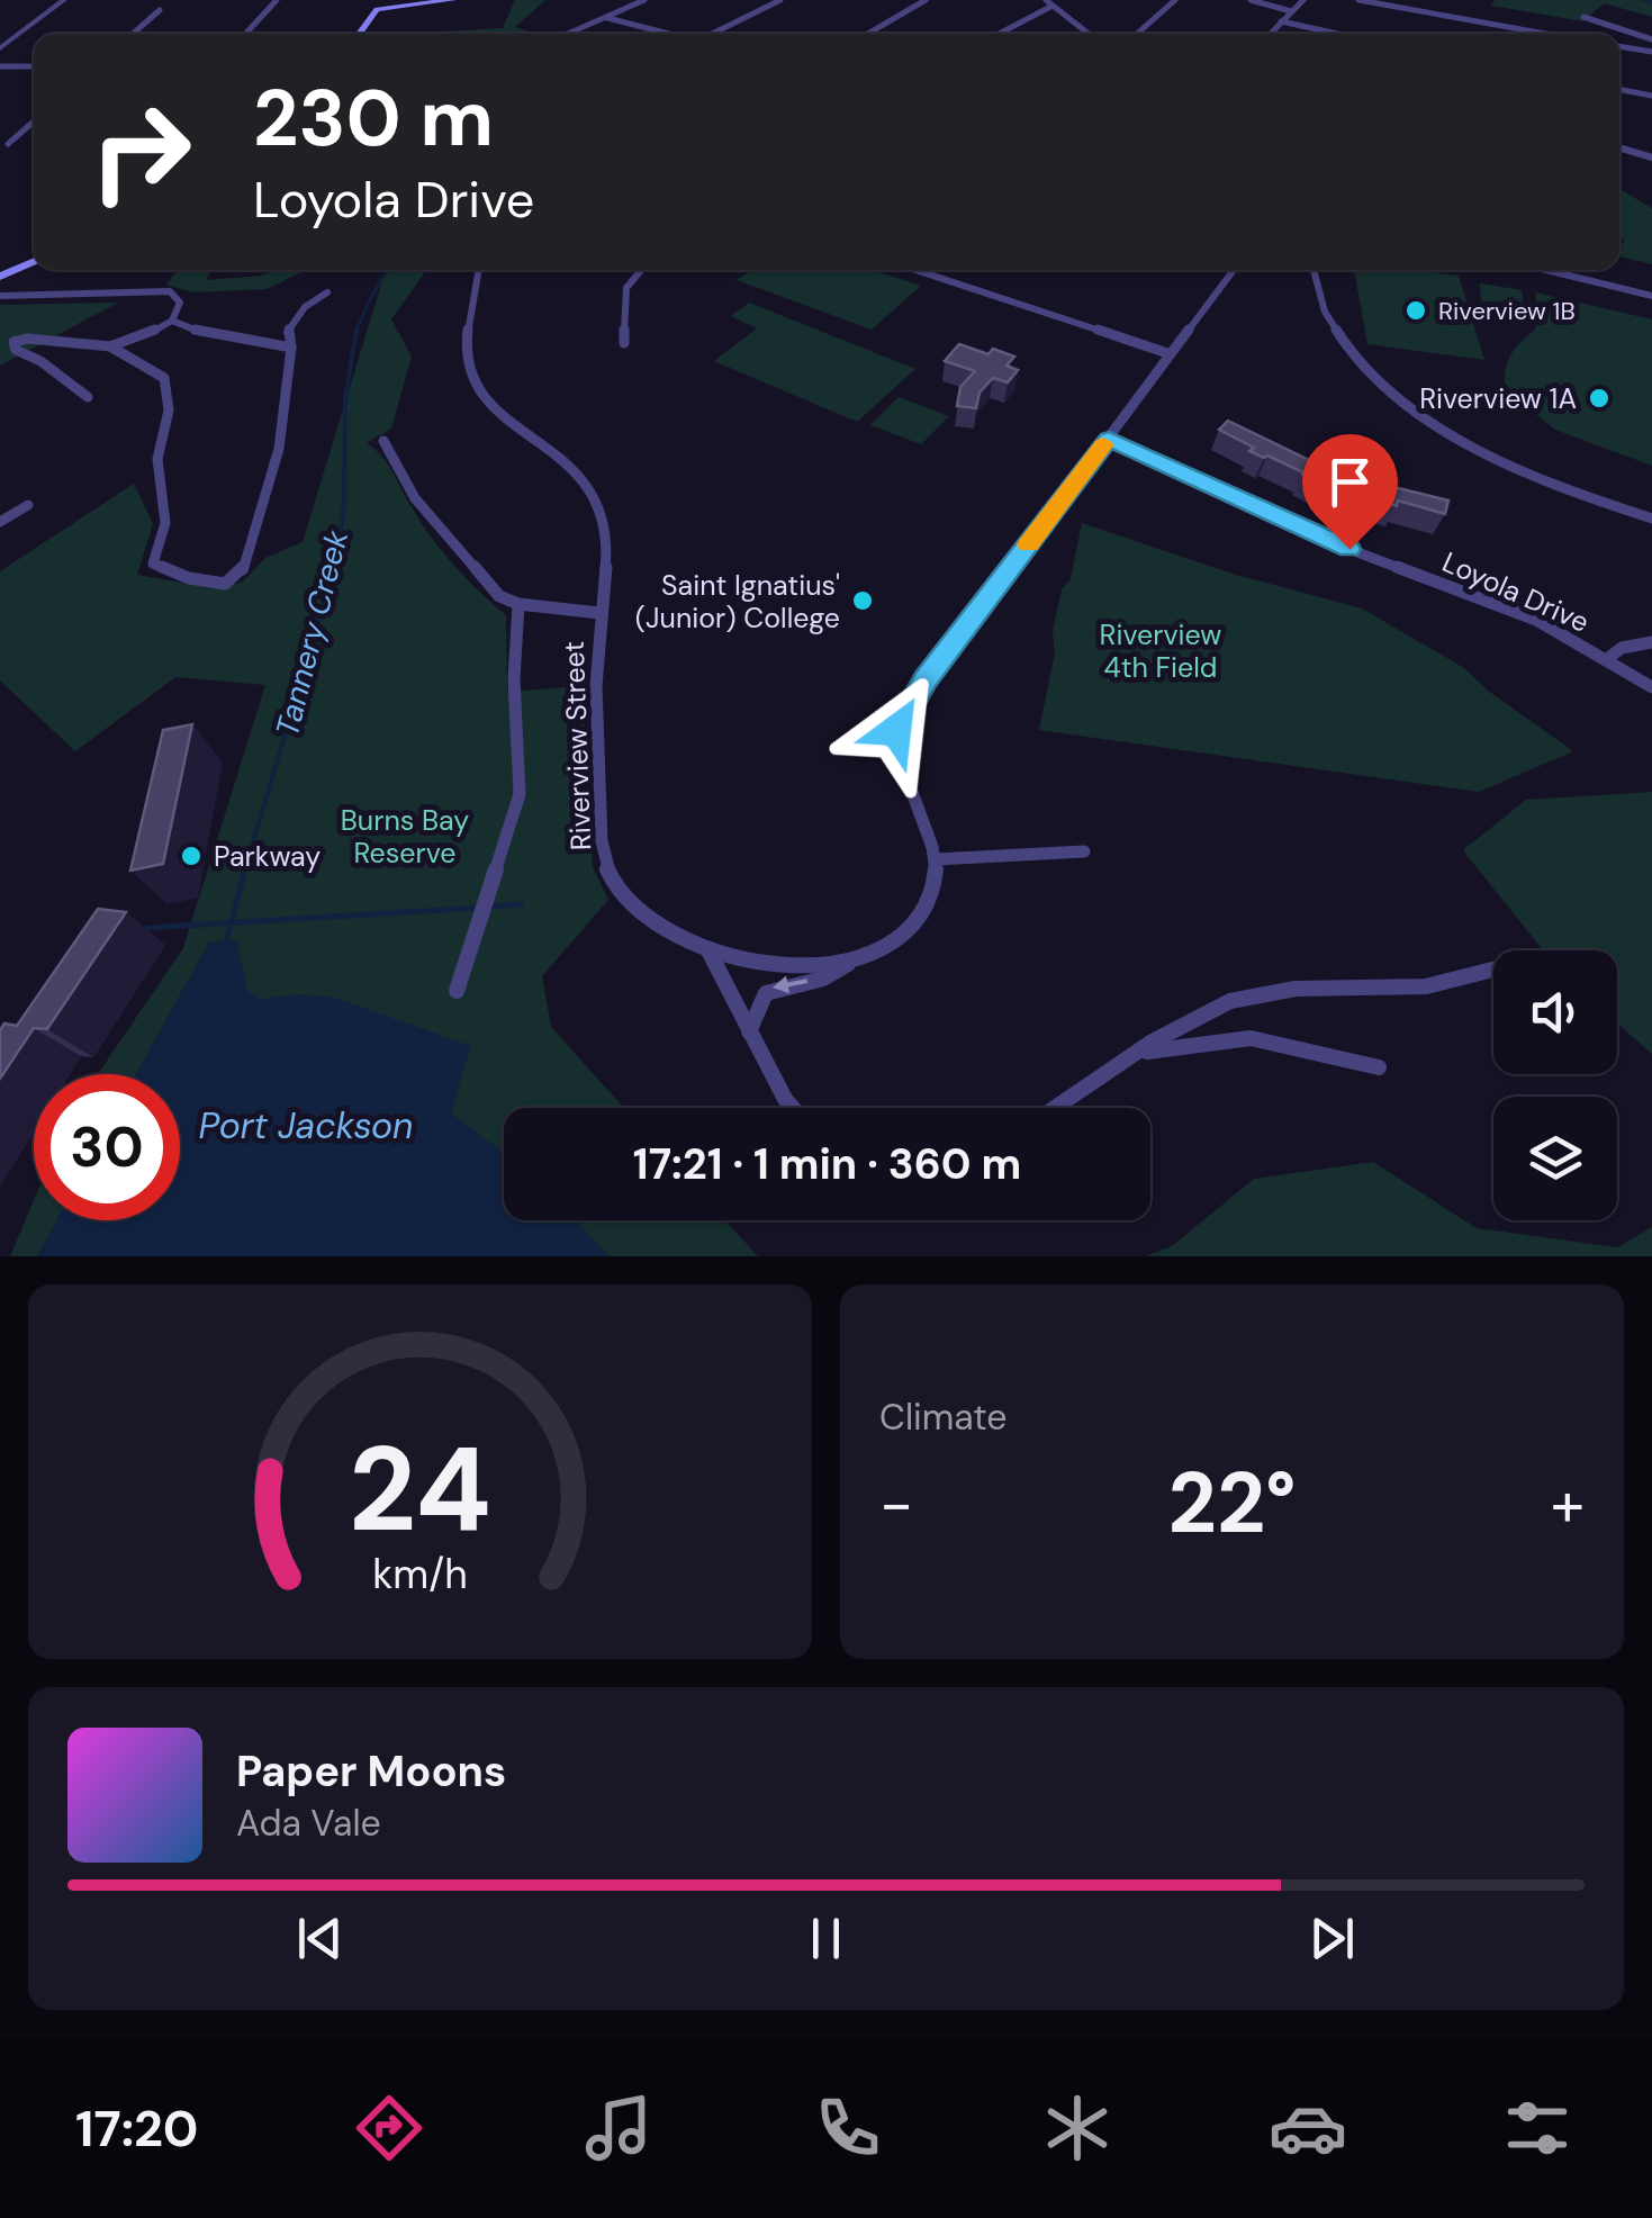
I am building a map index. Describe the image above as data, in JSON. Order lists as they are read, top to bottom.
{
  "streets": {
    "street": ["Loyola Drive", "Riverview Street"]
  },
  "water": ["Tannery Creek", "Port Jackson"],
  "parks": ["Riverview 4th Field", "Burns Bay Reserve"],
  "places": [
    "Riverview 1B",
    "Riverview 1A",
    "Saint Ignatius' (Junior) College",
    "Parkway"
  ],
  "page": {
    "turn": ["230 m", "Loyola Drive"],
    "limit": "30",
    "trip": "17:21 · 1 min · 360 m",
    "tile": "Climate",
    "heat": ["−", "22°", "+"],
    "song": ["Paper Moons", "Ada Vale"],
    "tabs": "17:20",
    "gauge": ["24", "km/h"]
  }
}
